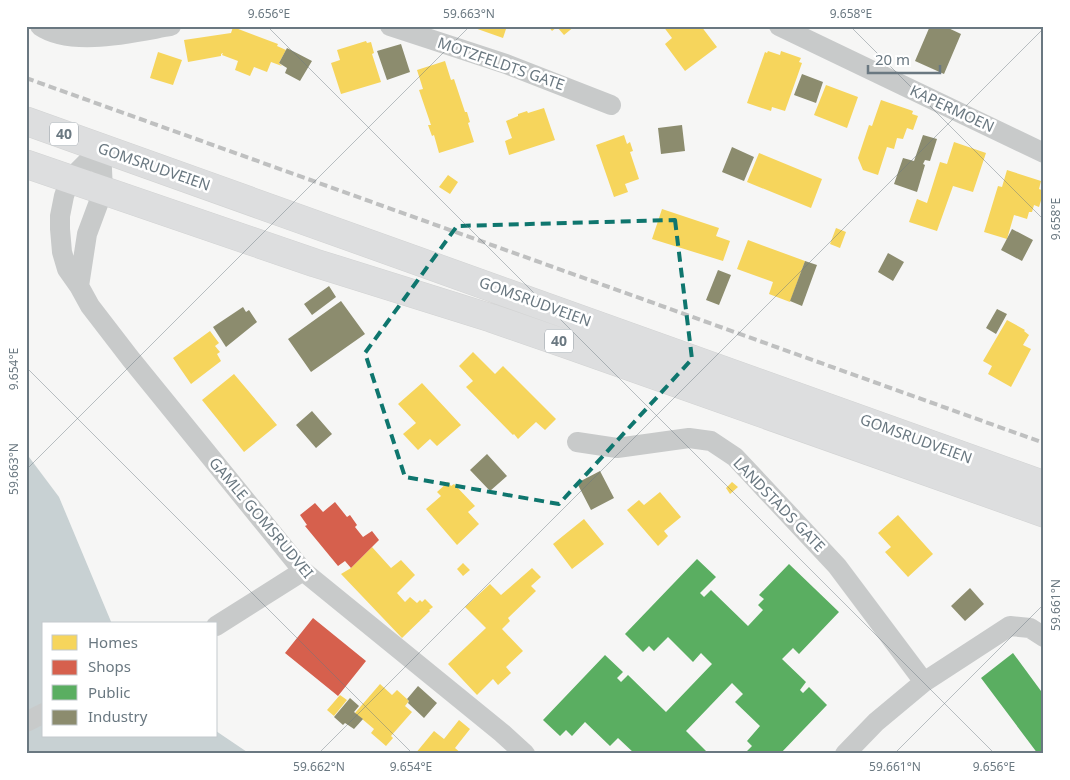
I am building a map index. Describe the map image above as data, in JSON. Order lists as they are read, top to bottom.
{
  "streets": {
    "main road": ["40", "GOMSRUDVEIEN"],
    "street": [
      "MOTZFELDTS GATE",
      "KAPERMOEN",
      "LANDSTADS GATE",
      "GAMLE GOMSRUDVEI"
    ]
  },
  "crossings": [
    ["GOMSRUDVEIEN", "GAMLE GOMSRUDVEI"]
  ],
  "legend": [
    "Homes",
    "Shops",
    "Public",
    "Industry"
  ],
  "scale_bar": "20 m",
  "coordinates": [
    "9.656°E",
    "59.663°N",
    "9.658°E",
    "9.654°E",
    "59.661°N",
    "59.662°N"
  ]
}
